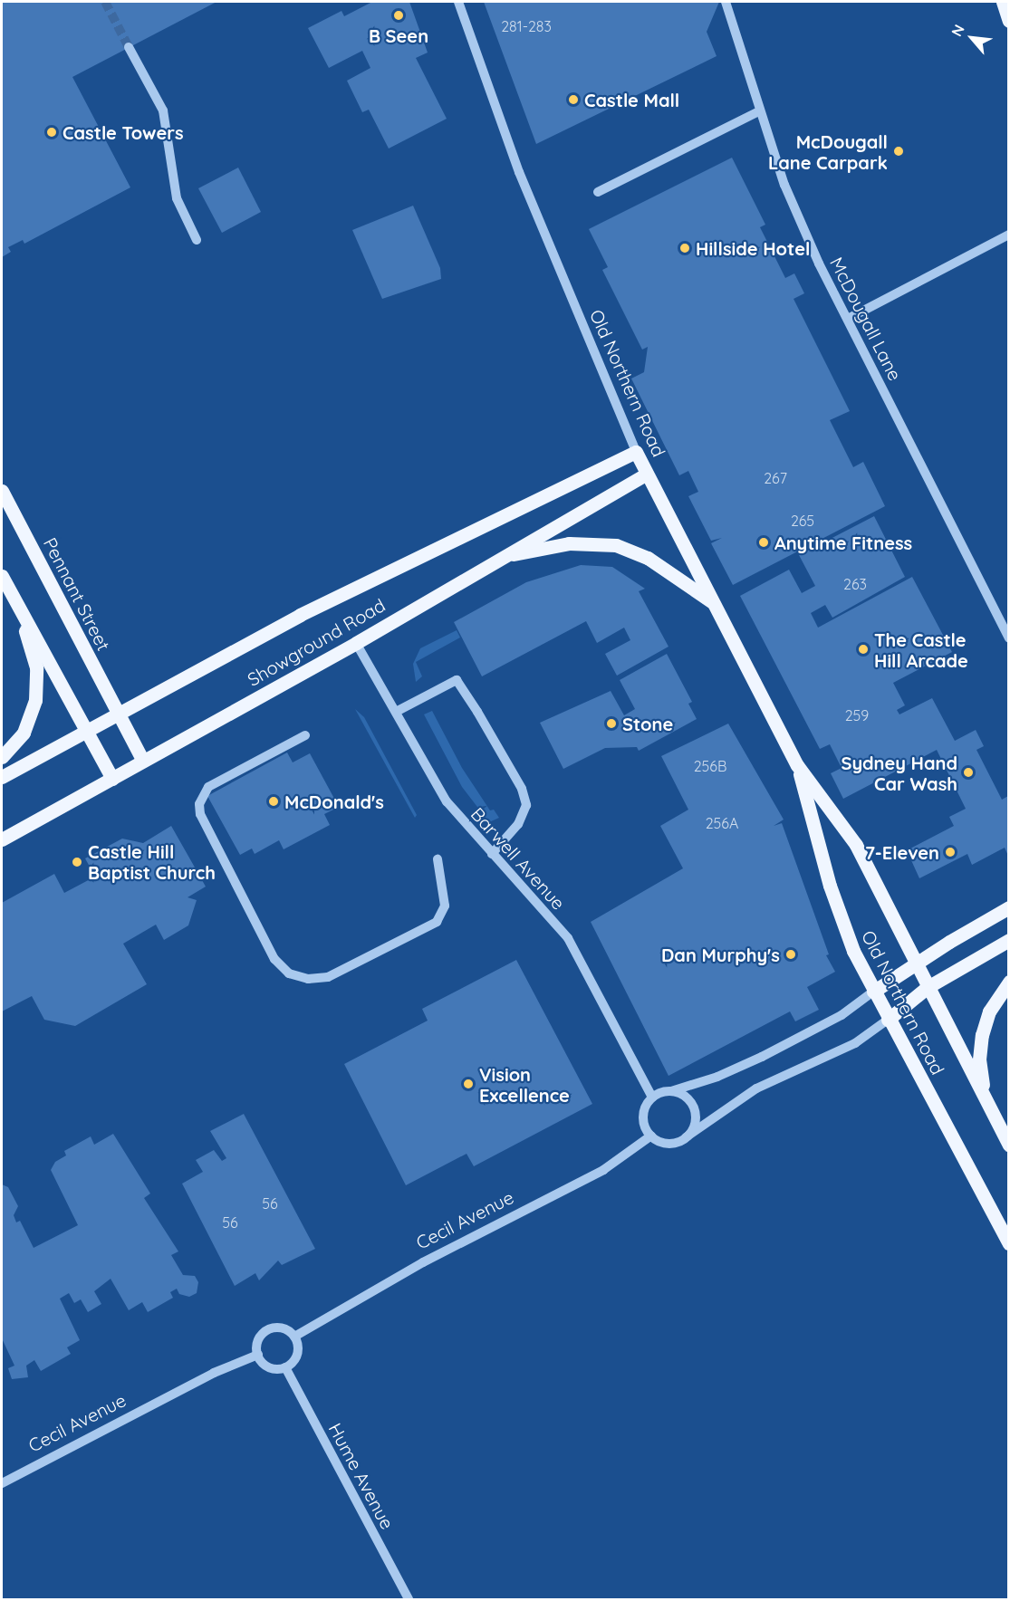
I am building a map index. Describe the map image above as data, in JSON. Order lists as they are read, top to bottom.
{
  "streets": {
    "main road": ["Old Northern Road", "Pennant Street", "Showground Road"],
    "street": [
      "McDougall Lane",
      "Barwell Avenue",
      "Cecil Avenue",
      "Hume Avenue"
    ]
  },
  "crossings": [
    ["Old Northern Road", "Showground Road"],
    ["Pennant Street", "Showground Road"],
    ["Showground Road", "Barwell Avenue"],
    ["Barwell Avenue", "Cecil Avenue"],
    ["Cecil Avenue", "Hume Avenue"]
  ],
  "places": [
    "B Seen",
    "Castle Mall",
    "Castle Towers",
    "McDougall Lane Carpark",
    "Hillside Hotel",
    "Anytime Fitness",
    "The Castle Hill Arcade",
    "Stone",
    "Sydney Hand Car Wash",
    "McDonald's",
    "7-Eleven",
    "Castle Hill Baptist Church",
    "Dan Murphy's",
    "Vision Excellence"
  ],
  "house_numbers": [
    "281-283",
    "267",
    "265",
    "263",
    "259",
    "256B",
    "256A",
    "56",
    "56"
  ],
  "north": "top left"
}
